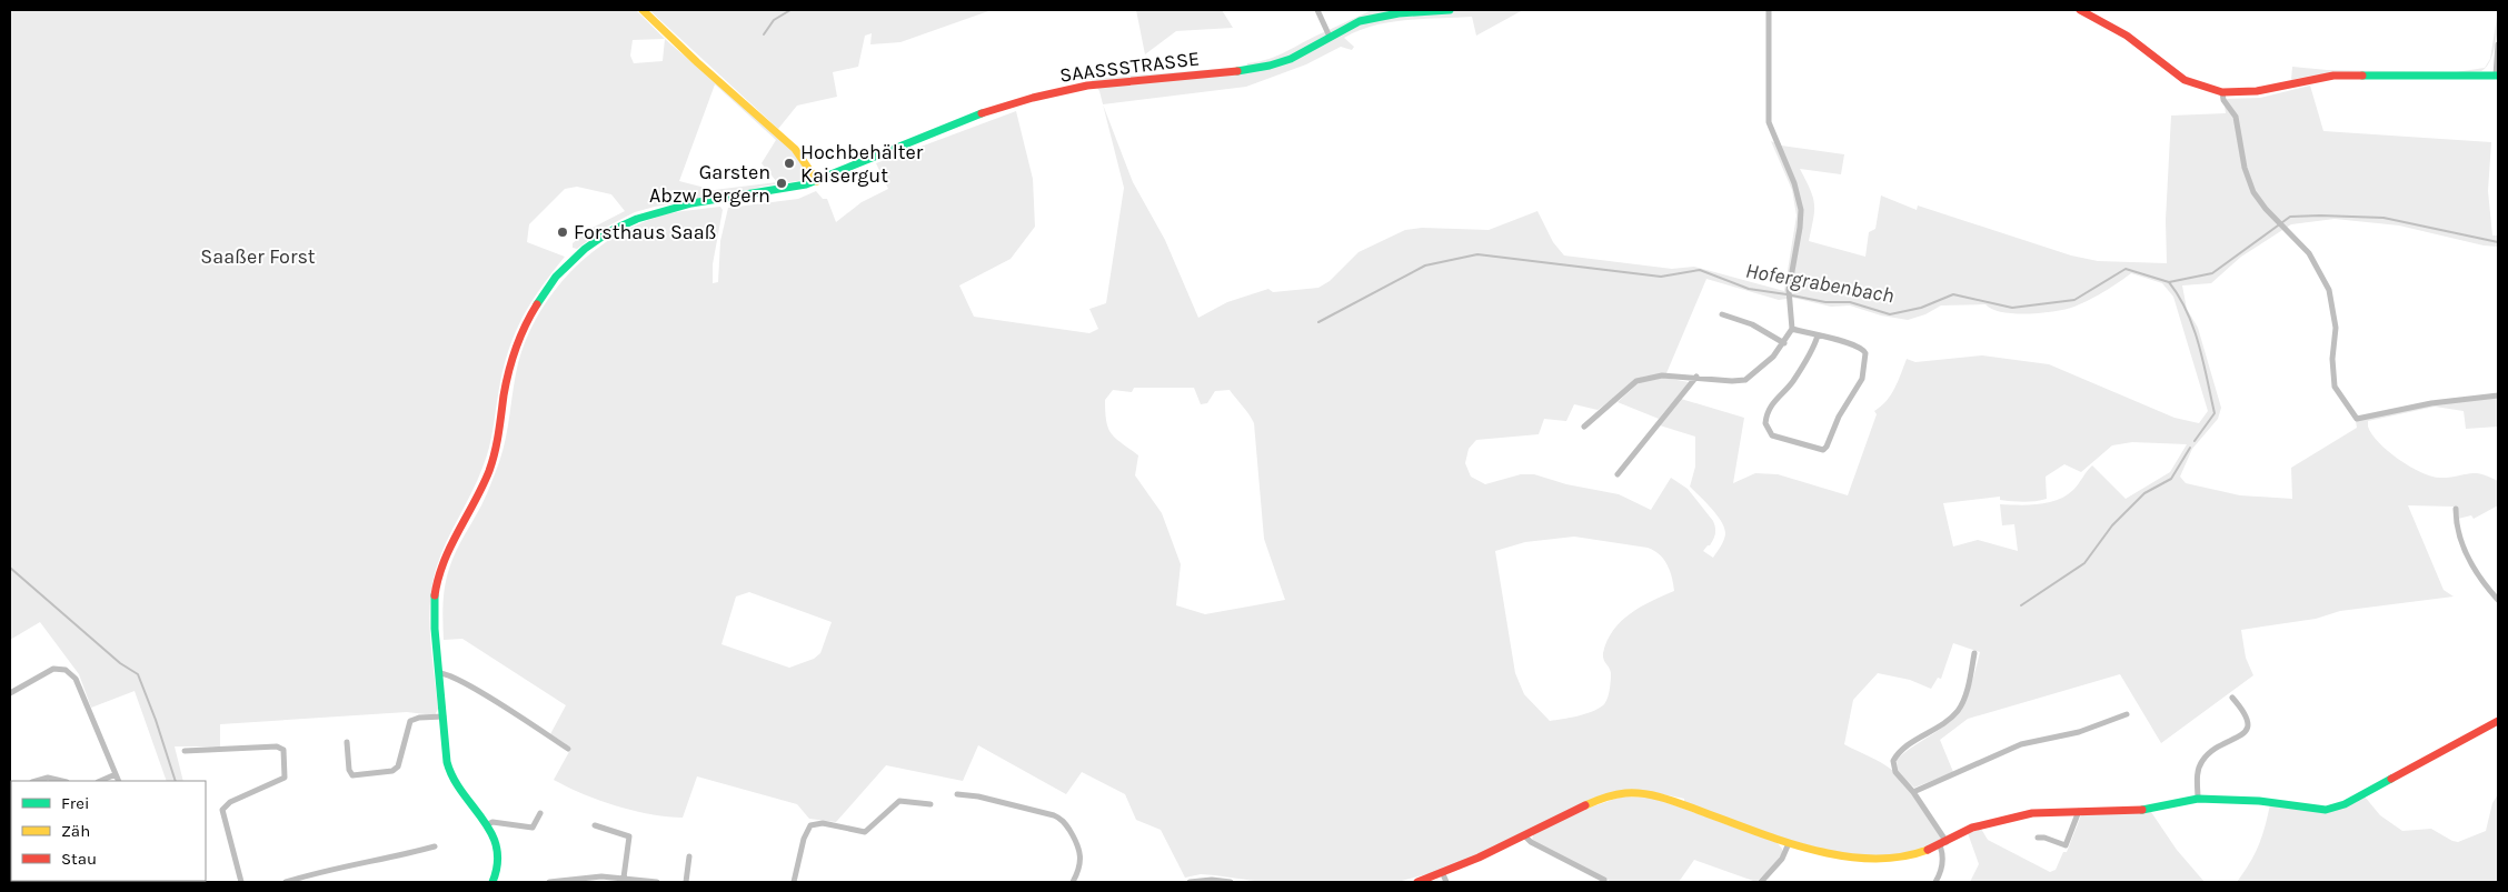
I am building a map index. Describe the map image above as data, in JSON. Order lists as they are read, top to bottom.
{
  "streets": {
    "street": ["SAASSSTRASSE"]
  },
  "water": ["Hofergrabenbach"],
  "parks": ["Saaßer Forst"],
  "places": ["Hochbehälter Kaisergut", "Garsten Abzw Pergern", "Forsthaus Saaß"],
  "legend": ["Frei", "Zäh", "Stau"]
}
